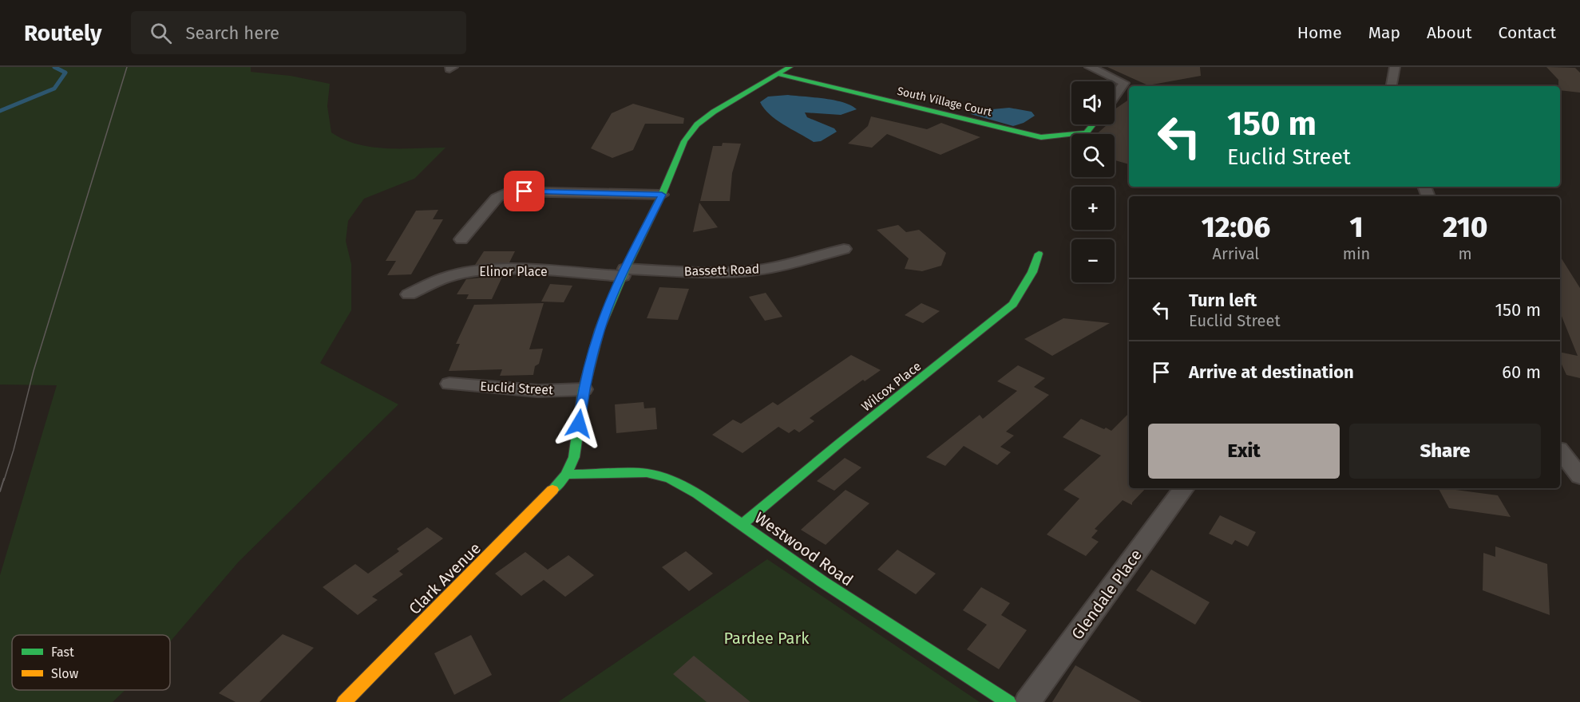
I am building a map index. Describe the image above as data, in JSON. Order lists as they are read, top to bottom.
{
  "streets": {
    "street": [
      "South Village Court",
      "Bassett Road",
      "Elinor Place",
      "Wilcox Place",
      "Euclid Street",
      "Westwood Road",
      "Clark Avenue",
      "Glendale Place"
    ]
  },
  "crossings": [
    ["South Village Court", "Clark Avenue"],
    ["Bassett Road", "Elinor Place"],
    ["Bassett Road", "Clark Avenue"],
    ["Elinor Place", "Clark Avenue"],
    ["Wilcox Place", "Westwood Road"],
    ["Euclid Street", "Clark Avenue"],
    ["Westwood Road", "Clark Avenue"]
  ],
  "parks": ["Pardee Park"],
  "legend": ["Fast", "Slow"],
  "page": {
    "header": "Routely",
    "search": "Search here",
    "nav": [
      "Home",
      "Map",
      "About",
      "Contact"
    ],
    "map_buttons": ["+", "−"],
    "turn": ["150 m", "Euclid Street"],
    "eta": [
      "12:06",
      "Arrival",
      "1",
      "min",
      "210",
      "m"
    ],
    "list": [
      {
        "name": "Turn left",
        "note": "Euclid Street",
        "value": "150 m"
      },
      {
        "name": "Arrive at destination",
        "value": "60 m"
      }
    ],
    "buttons": ["Exit", "Share"]
  }
}
